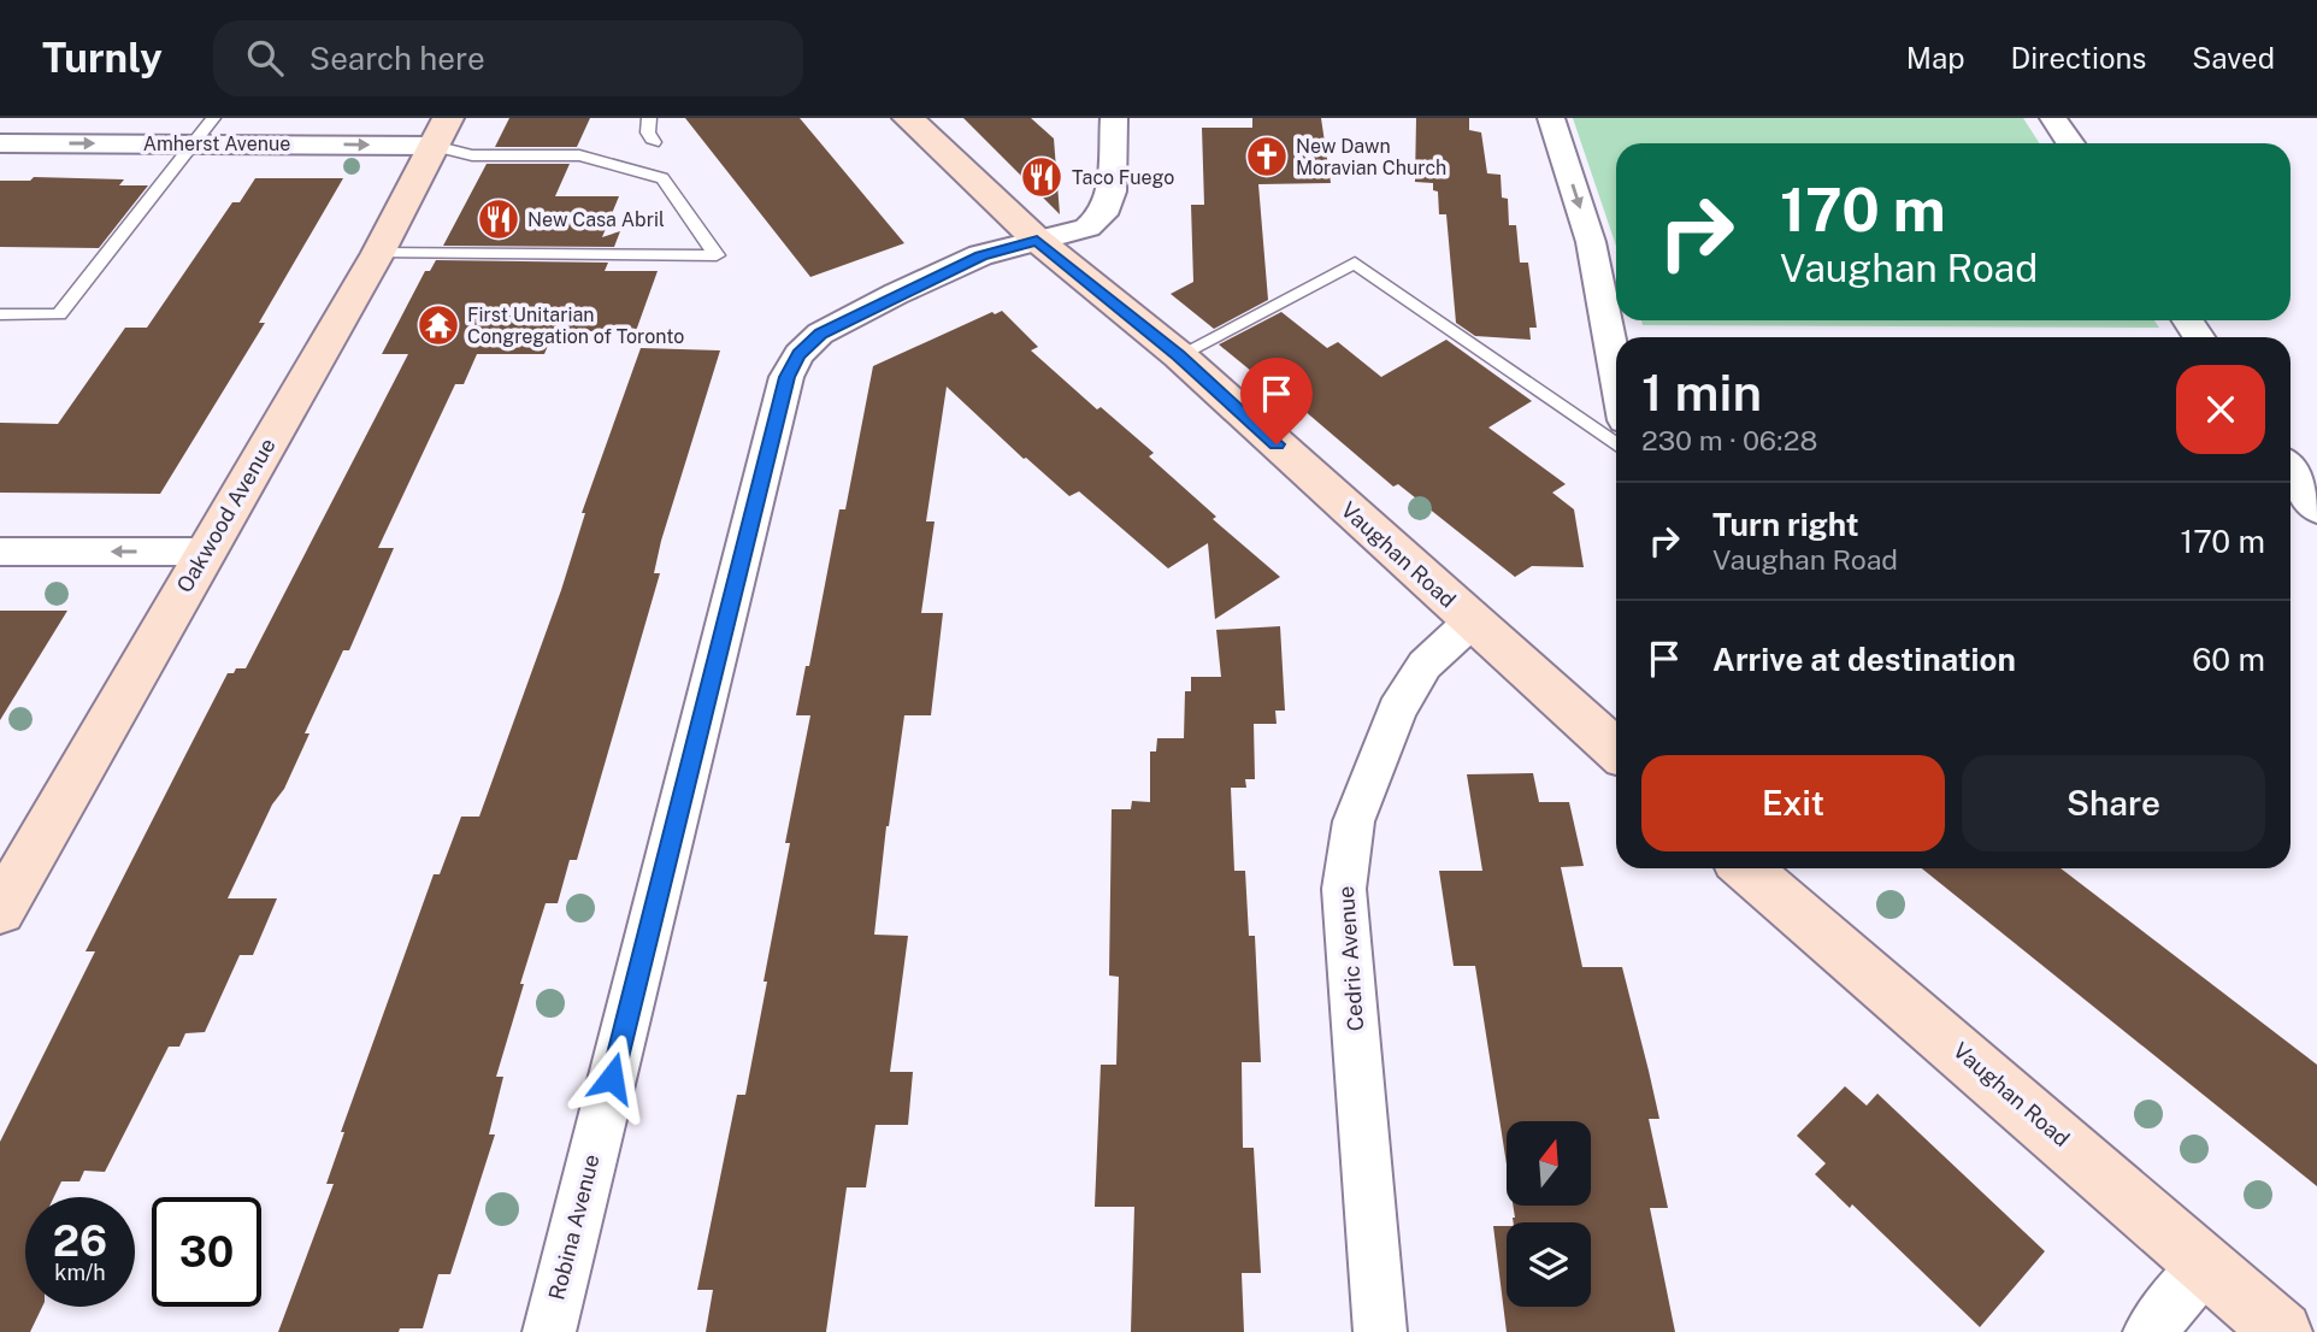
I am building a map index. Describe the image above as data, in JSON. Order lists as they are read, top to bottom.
{
  "streets": {
    "street": [
      "Amherst Avenue",
      "Oakwood Avenue",
      "Vaughan Road",
      "Cedric Avenue",
      "Robina Avenue"
    ]
  },
  "crossings": [
    ["Amherst Avenue", "Oakwood Avenue"],
    ["Vaughan Road", "Cedric Avenue"],
    ["Vaughan Road", "Robina Avenue"]
  ],
  "one_way": ["Amherst Avenue"],
  "places": {
    "church": ["New Dawn Moravian Church"],
    "restaurant": ["Taco Fuego", "New Casa Abril"],
    "temple": ["First Unitarian Congregation of Toronto"]
  },
  "north": "top",
  "page": {
    "header": "Turnly",
    "search": "Search here",
    "nav": ["Map", "Directions", "Saved"],
    "turn": ["170 m", "Vaughan Road"],
    "heading": ["1 min", "230 m · 06:28"],
    "list": [
      {
        "name": "Turn right",
        "note": "Vaughan Road",
        "value": "170 m"
      },
      {
        "name": "Arrive at destination",
        "value": "60 m"
      }
    ],
    "buttons": ["Exit", "Share"],
    "speed": "26 km/h",
    "limit": "30"
  }
}
